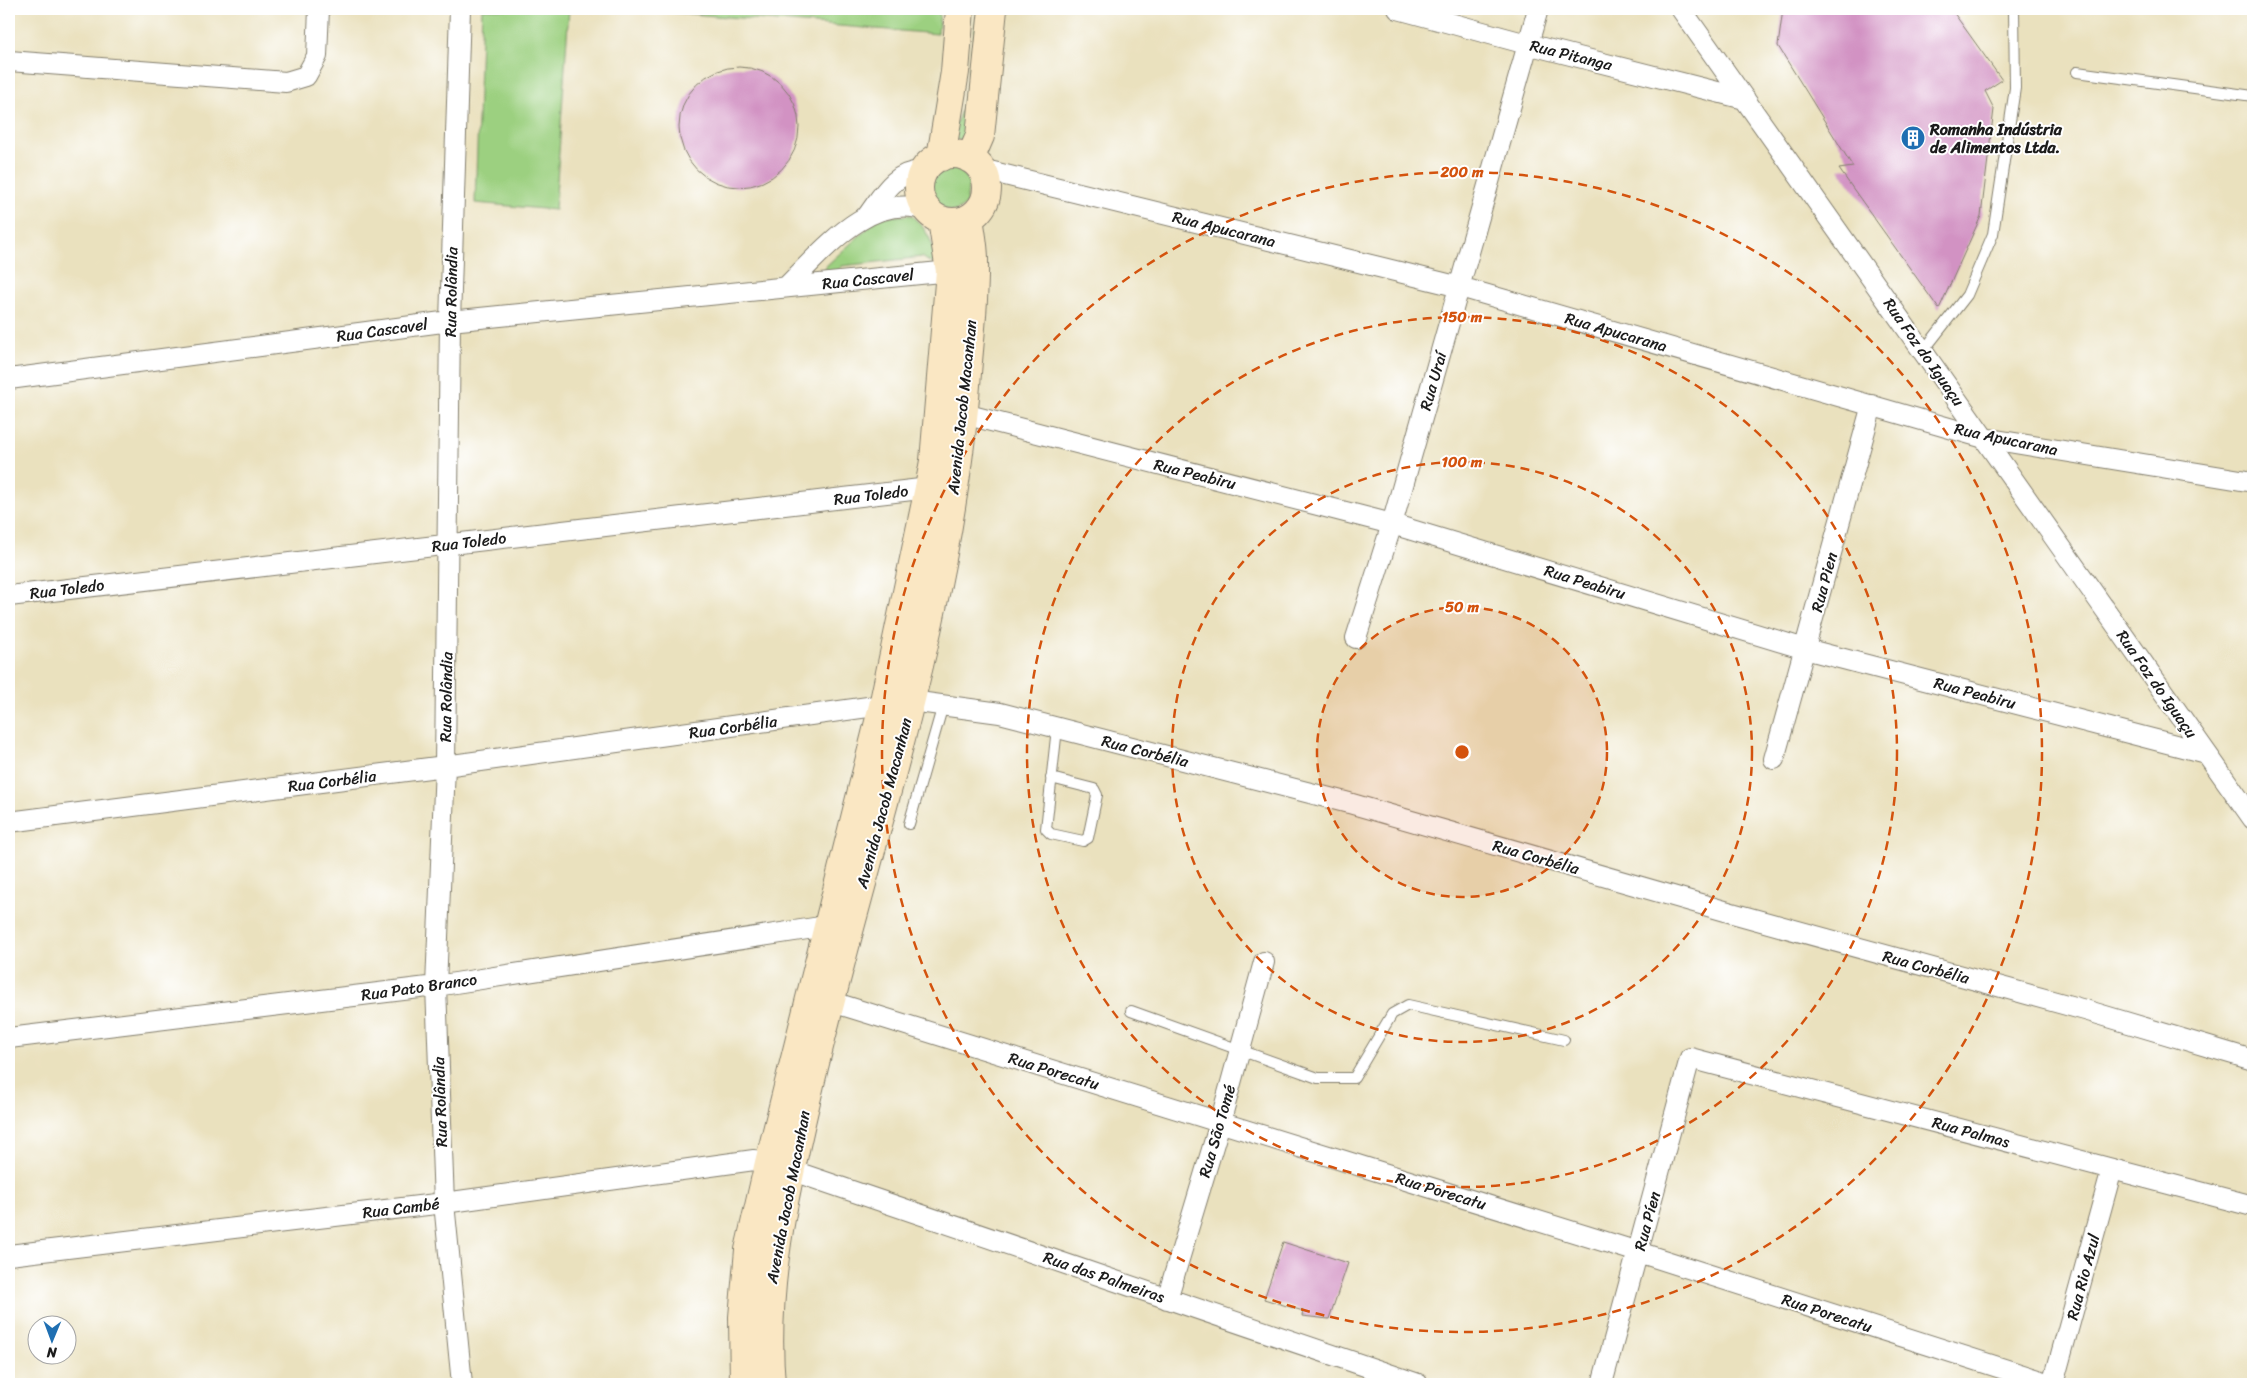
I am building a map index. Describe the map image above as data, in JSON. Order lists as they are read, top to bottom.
{
  "streets": {
    "main road": ["Avenida Jacob Macanhan"],
    "street": [
      "Rua Pitanga",
      "Rua Apucarana",
      "Rua Cascavel",
      "Rua Rolândia",
      "Rua Foz do Iguaçu",
      "Rua Uraí",
      "Rua Peabiru",
      "Rua Toledo",
      "Rua Pien",
      "Rua Corbélia",
      "Rua Pato Branco",
      "Rua Porecatu",
      "Rua São Tomé",
      "Rua Palmas",
      "Rua Cambé",
      "Rua Píen",
      "Rua das Palmeiras",
      "Rua Rio Azul"
    ]
  },
  "crossings": [
    ["Rua Pitanga", "Rua Foz do Iguaçu"],
    ["Rua Pitanga", "Rua Uraí"],
    ["Rua Apucarana", "Rua Cascavel"],
    ["Rua Apucarana", "Rua Foz do Iguaçu"],
    ["Rua Apucarana", "Rua Uraí"],
    ["Rua Apucarana", "Avenida Jacob Macanhan"],
    ["Rua Apucarana", "Rua Pien"],
    ["Rua Cascavel", "Rua Rolândia"],
    ["Rua Cascavel", "Avenida Jacob Macanhan"],
    ["Rua Rolândia", "Rua Toledo"],
    ["Rua Rolândia", "Rua Corbélia"],
    ["Rua Rolândia", "Rua Pato Branco"],
    ["Rua Rolândia", "Rua Cambé"],
    ["Rua Foz do Iguaçu", "Rua Peabiru"],
    ["Rua Uraí", "Rua Peabiru"],
    ["Avenida Jacob Macanhan", "Rua Peabiru"],
    ["Avenida Jacob Macanhan", "Rua Toledo"],
    ["Avenida Jacob Macanhan", "Rua Corbélia"],
    ["Avenida Jacob Macanhan", "Rua Pato Branco"],
    ["Avenida Jacob Macanhan", "Rua Porecatu"],
    ["Avenida Jacob Macanhan", "Rua Cambé"],
    ["Avenida Jacob Macanhan", "Rua das Palmeiras"],
    ["Rua Peabiru", "Rua Pien"],
    ["Rua Porecatu", "Rua São Tomé"],
    ["Rua Porecatu", "Rua Píen"],
    ["Rua Porecatu", "Rua Rio Azul"],
    ["Rua São Tomé", "Rua das Palmeiras"],
    ["Rua Palmas", "Rua Píen"],
    ["Rua Palmas", "Rua Rio Azul"],
    ["Rua Cambé", "Rua das Palmeiras"]
  ],
  "places": {
    "building": ["Romanha Indústria de Alimentos Ltda."]
  },
  "north": "bottom",
  "rings": [
    "200 m",
    "150 m",
    "100 m",
    "50 m"
  ]
}
